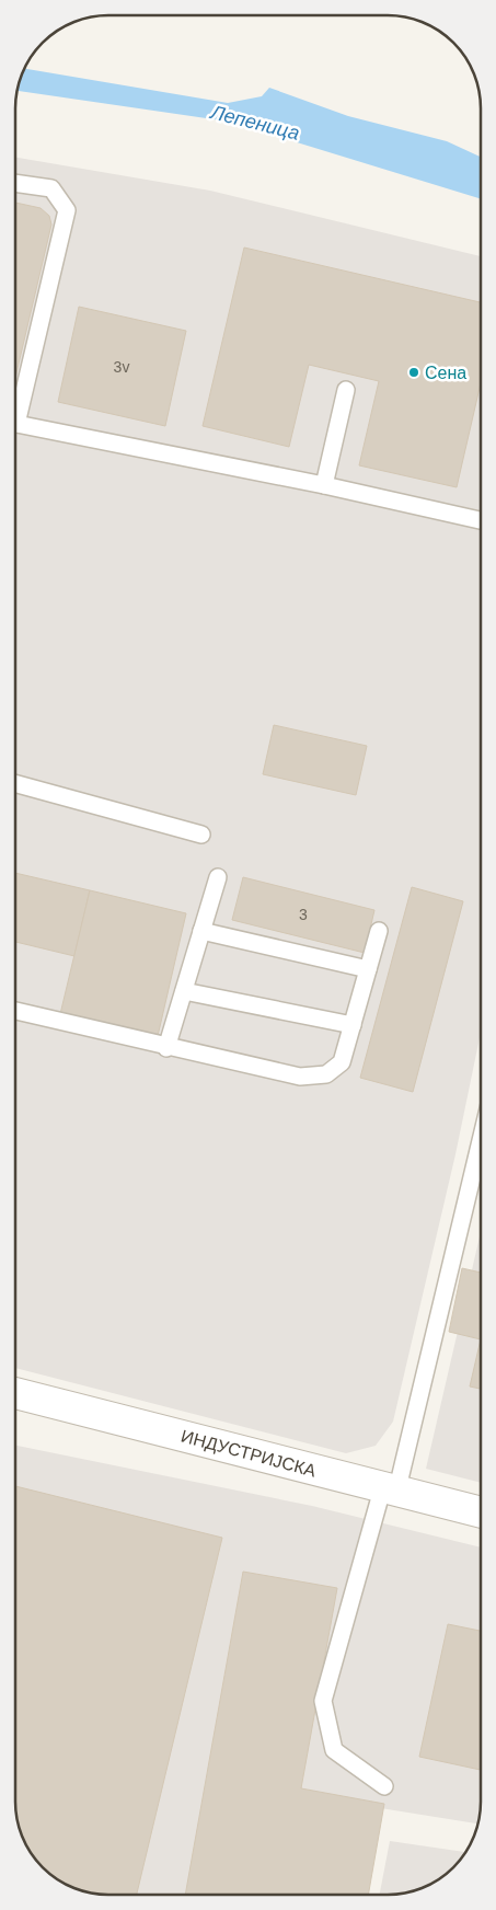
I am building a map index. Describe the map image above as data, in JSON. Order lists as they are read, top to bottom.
{
  "streets": {
    "street": ["ИНДУСТРИЈСКА"]
  },
  "water": ["Лепеница"],
  "places": ["Сена"],
  "house_numbers": ["3v", "3"]
}
